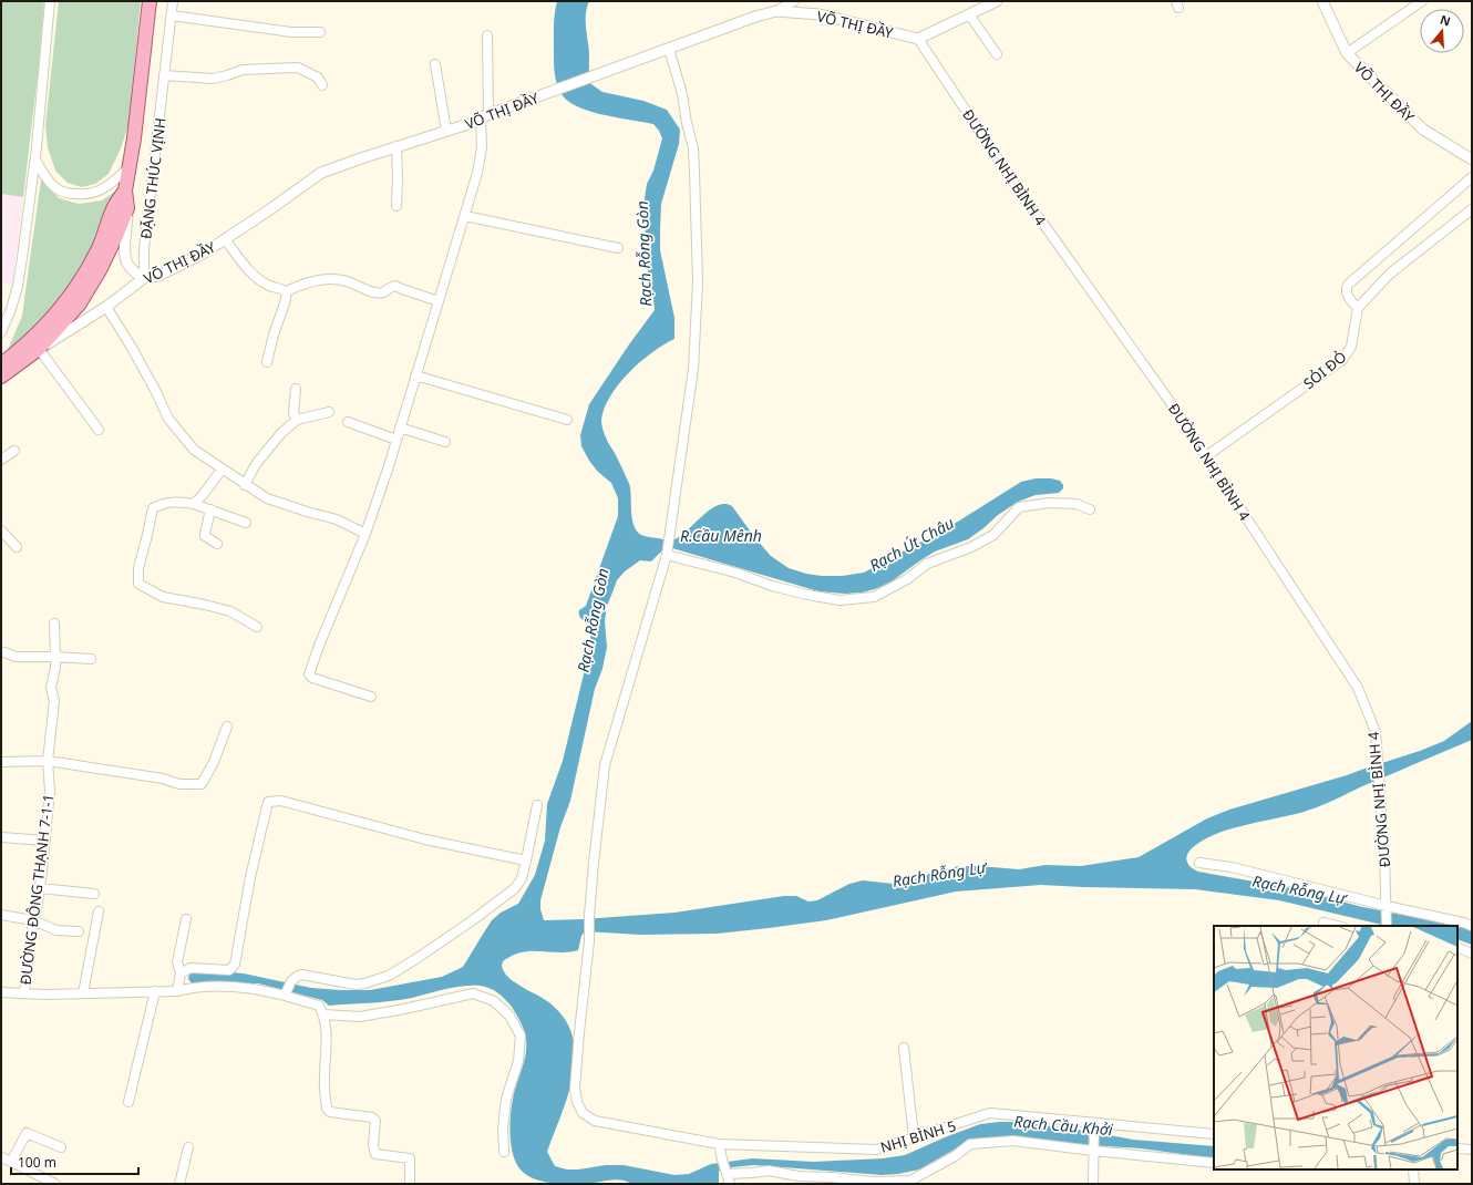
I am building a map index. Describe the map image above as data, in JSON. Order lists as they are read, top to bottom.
{
  "streets": {
    "street": [
      "VÕ THỊ ĐẦY",
      "ĐƯỜNG NHỊ BÌNH 4",
      "ĐẶNG THÚC VỊNH",
      "SỎI ĐỎ",
      "ĐƯỜNG ĐÔNG THẠNH 7-1-1",
      "NHỊ BÌNH 5"
    ]
  },
  "crossings": [
    ["VÕ THỊ ĐẦY", "ĐƯỜNG NHỊ BÌNH 4"],
    ["VÕ THỊ ĐẦY", "ĐẶNG THÚC VỊNH"],
    ["ĐƯỜNG NHỊ BÌNH 4", "SỎI ĐỎ"]
  ],
  "water": [
    "Rạch Rỗng Gòn",
    "R.Cầu Mênh",
    "Rạch Út Châu",
    "Rạch Rỗng Lự",
    "Rạch Cầu Khởi"
  ],
  "scale_bar": "100 m",
  "north": "top"
}
